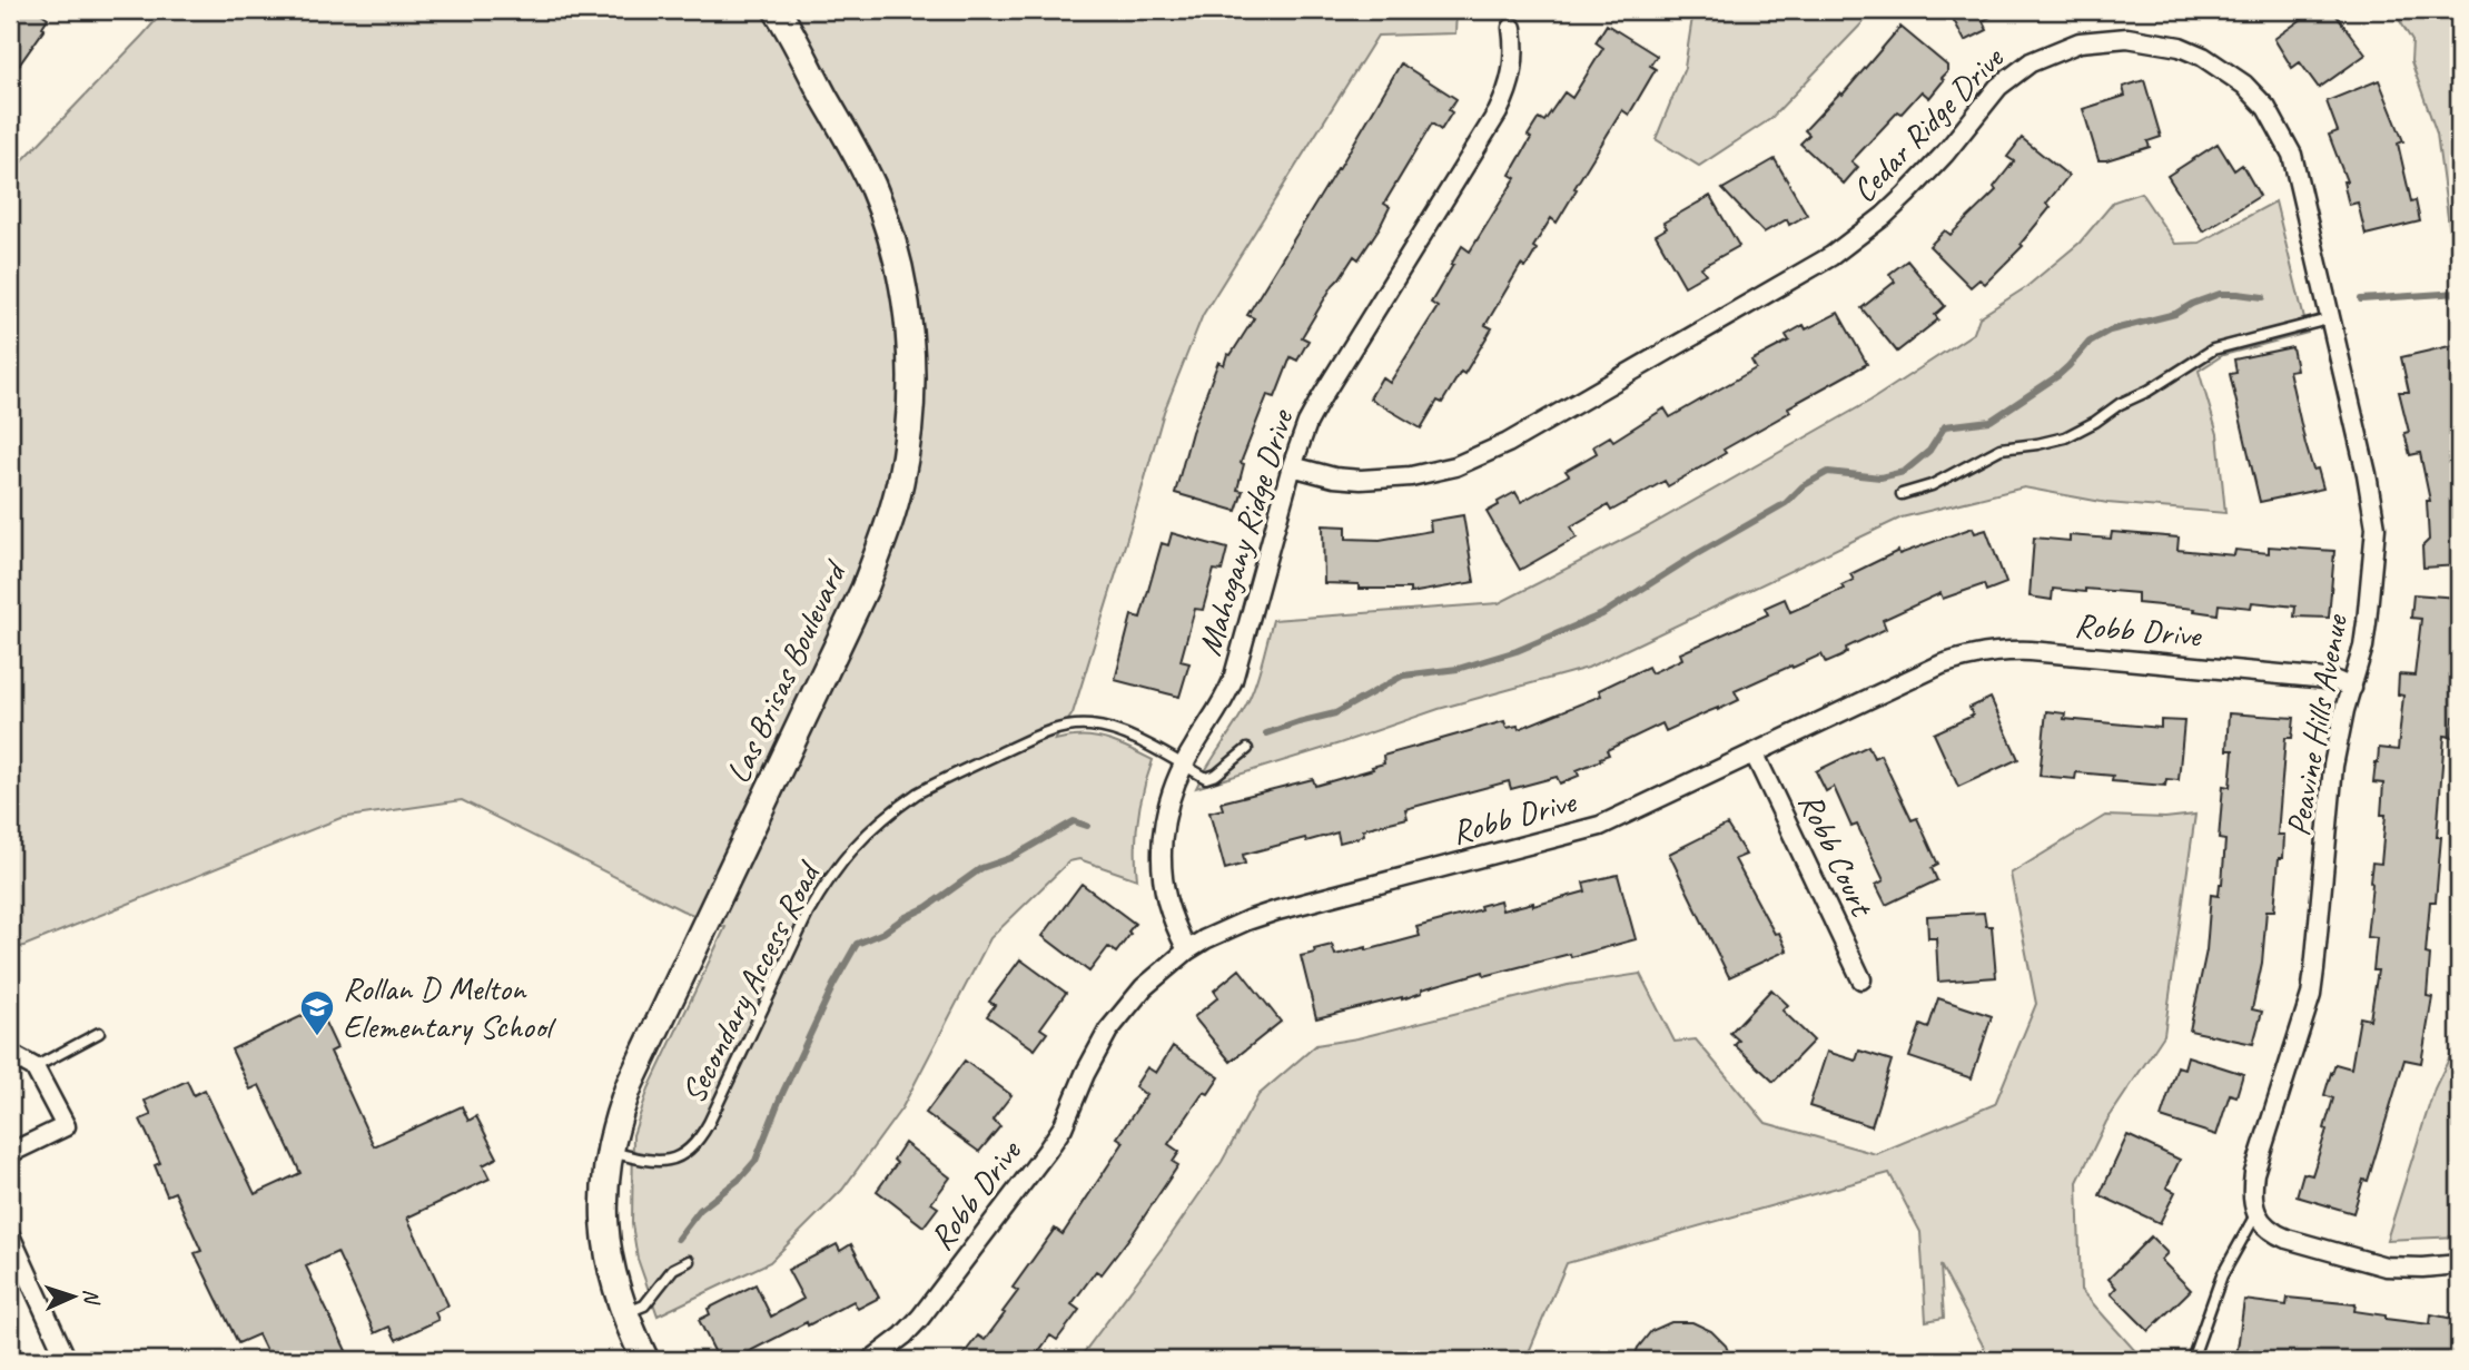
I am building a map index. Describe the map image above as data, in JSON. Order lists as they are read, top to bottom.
{
  "streets": {
    "street": [
      "Cedar Ridge Drive",
      "Mahogany Ridge Drive",
      "Robb Drive",
      "Las Brisas Boulevard",
      "Peavine Hills Avenue",
      "Robb Court"
    ],
    "lane": ["Secondary Access Road"]
  },
  "crossings": [
    ["Cedar Ridge Drive", "Mahogany Ridge Drive"],
    ["Cedar Ridge Drive", "Peavine Hills Avenue"],
    ["Mahogany Ridge Drive", "Robb Drive"],
    ["Mahogany Ridge Drive", "Secondary Access Road"],
    ["Robb Drive", "Peavine Hills Avenue"],
    ["Robb Drive", "Robb Court"],
    ["Las Brisas Boulevard", "Secondary Access Road"]
  ],
  "places": {
    "school or university": ["Rollan D Melton Elementary School"]
  },
  "north": "right"
}
